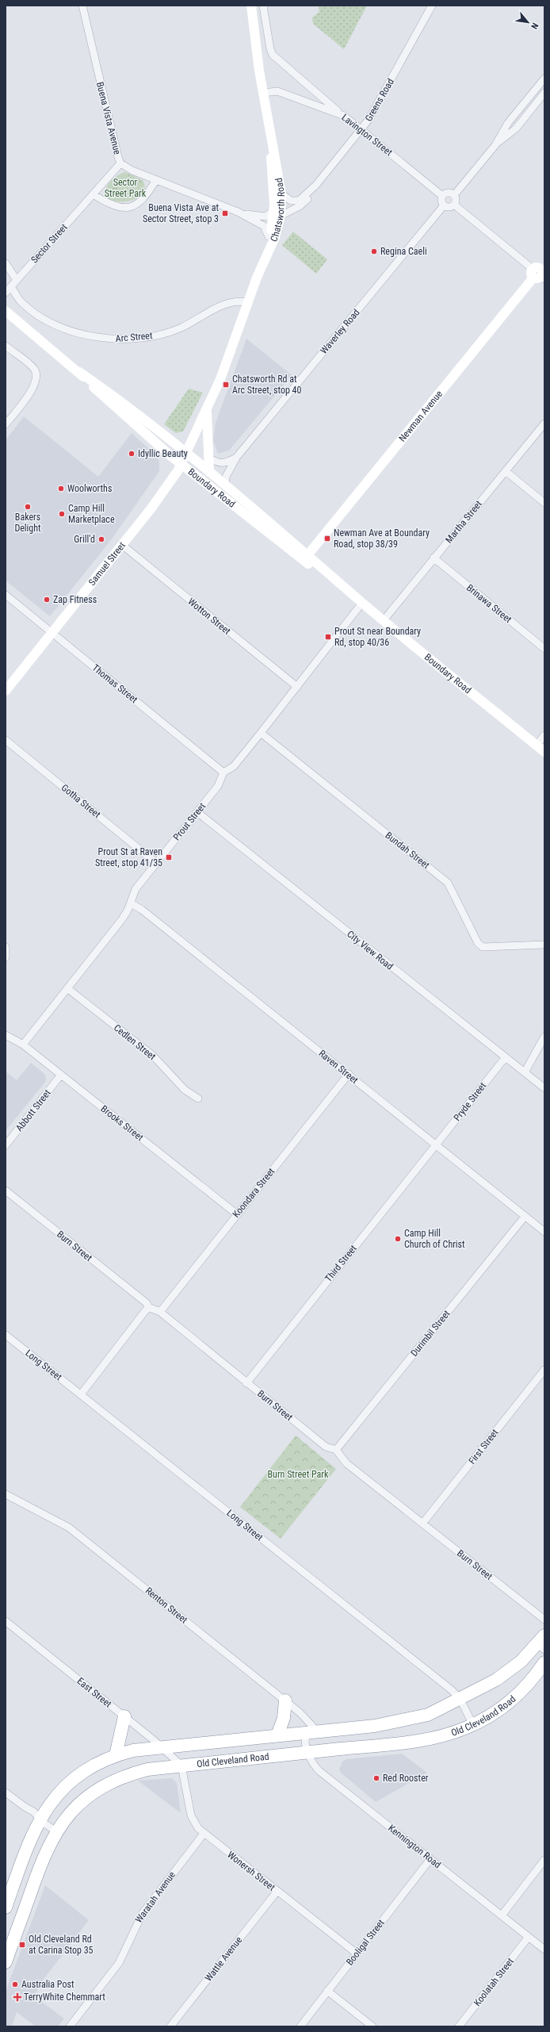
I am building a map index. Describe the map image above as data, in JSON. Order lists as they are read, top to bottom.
{
  "streets": {
    "highway": ["Old Cleveland Road"],
    "main road": [
      "Chatsworth Road",
      "Newman Avenue",
      "Boundary Road",
      "Samuel Street"
    ],
    "street": [
      "Greens Road",
      "Buena Vista Avenue",
      "Lavington Street",
      "Sector Street",
      "Waverley Road",
      "Arc Street",
      "Martha Street",
      "Brinawa Street",
      "Wotton Street",
      "Thomas Street",
      "Gotha Street",
      "Prout Street",
      "Bundah Street",
      "City View Road",
      "Cedlen Street",
      "Raven Street",
      "Pryde Street",
      "Abbott Street",
      "Brooks Street",
      "Koondara Street",
      "Burn Street",
      "Third Street",
      "Durimbil Street",
      "Long Street",
      "First Street",
      "Renton Street",
      "East Street",
      "Kennington Road",
      "Wonersh Street",
      "Waratah Avenue",
      "Booligal Street",
      "Wattle Avenue",
      "Koolatah Street"
    ]
  },
  "crossings": [
    ["Greens Road", "Buena Vista Avenue"],
    ["Greens Road", "Lavington Street"],
    ["Greens Road", "Chatsworth Road"],
    ["Buena Vista Avenue", "Chatsworth Road"],
    ["Buena Vista Avenue", "Sector Street"],
    ["Lavington Street", "Chatsworth Road"],
    ["Lavington Street", "Waverley Road"],
    ["Chatsworth Road", "Waverley Road"],
    ["Chatsworth Road", "Arc Street"],
    ["Chatsworth Road", "Boundary Road"],
    ["Chatsworth Road", "Samuel Street"],
    ["Sector Street", "Arc Street"],
    ["Waverley Road", "Boundary Road"],
    ["Newman Avenue", "Boundary Road"],
    ["Boundary Road", "Martha Street"],
    ["Boundary Road", "Samuel Street"],
    ["Martha Street", "Brinawa Street"],
    ["Samuel Street", "Wotton Street"],
    ["Samuel Street", "Thomas Street"],
    ["Thomas Street", "Prout Street"],
    ["Gotha Street", "Prout Street"],
    ["Prout Street", "City View Road"],
    ["Prout Street", "Cedlen Street"],
    ["Prout Street", "Raven Street"],
    ["Prout Street", "Brooks Street"],
    ["City View Road", "Pryde Street"],
    ["Raven Street", "Pryde Street"],
    ["Raven Street", "Koondara Street"],
    ["Raven Street", "Third Street"],
    ["Raven Street", "Durimbil Street"],
    ["Pryde Street", "Third Street"],
    ["Abbott Street", "Brooks Street"],
    ["Brooks Street", "Koondara Street"],
    ["Koondara Street", "Burn Street"],
    ["Burn Street", "Third Street"],
    ["Burn Street", "Durimbil Street"],
    ["Burn Street", "First Street"],
    ["Long Street", "Old Cleveland Road"],
    ["Renton Street", "Kennington Road"],
    ["East Street", "Old Cleveland Road"],
    ["East Street", "Wonersh Street"],
    ["Old Cleveland Road", "Kennington Road"],
    ["Old Cleveland Road", "Wonersh Street"],
    ["Kennington Road", "Booligal Street"],
    ["Kennington Road", "Koolatah Street"],
    ["Wonersh Street", "Waratah Avenue"],
    ["Wonersh Street", "Booligal Street"],
    ["Wonersh Street", "Wattle Avenue"]
  ],
  "parks": ["Sector Street Park", "Burn Street Park"],
  "places": {
    "transit": [
      "Buena Vista Ave at Sector Street, stop 3",
      "Chatsworth Rd at Arc Street, stop 40",
      "Newman Ave at Boundary Road, stop 38/39",
      "Prout St near Boundary Rd, stop 40/36",
      "Prout St at Raven Street, stop 41/35",
      "Old Cleveland Rd at Carina Stop 35"
    ],
    "other": [
      "Regina Caeli",
      "Idyllic Beauty",
      "Woolworths",
      "Bakers Delight",
      "Camp Hill Marketplace",
      "Grill'd",
      "Zap Fitness",
      "Camp Hill Church of Christ",
      "Red Rooster",
      "Australia Post"
    ],
    "health": ["TerryWhite Chemmart"]
  },
  "north": "bottom right"
}
